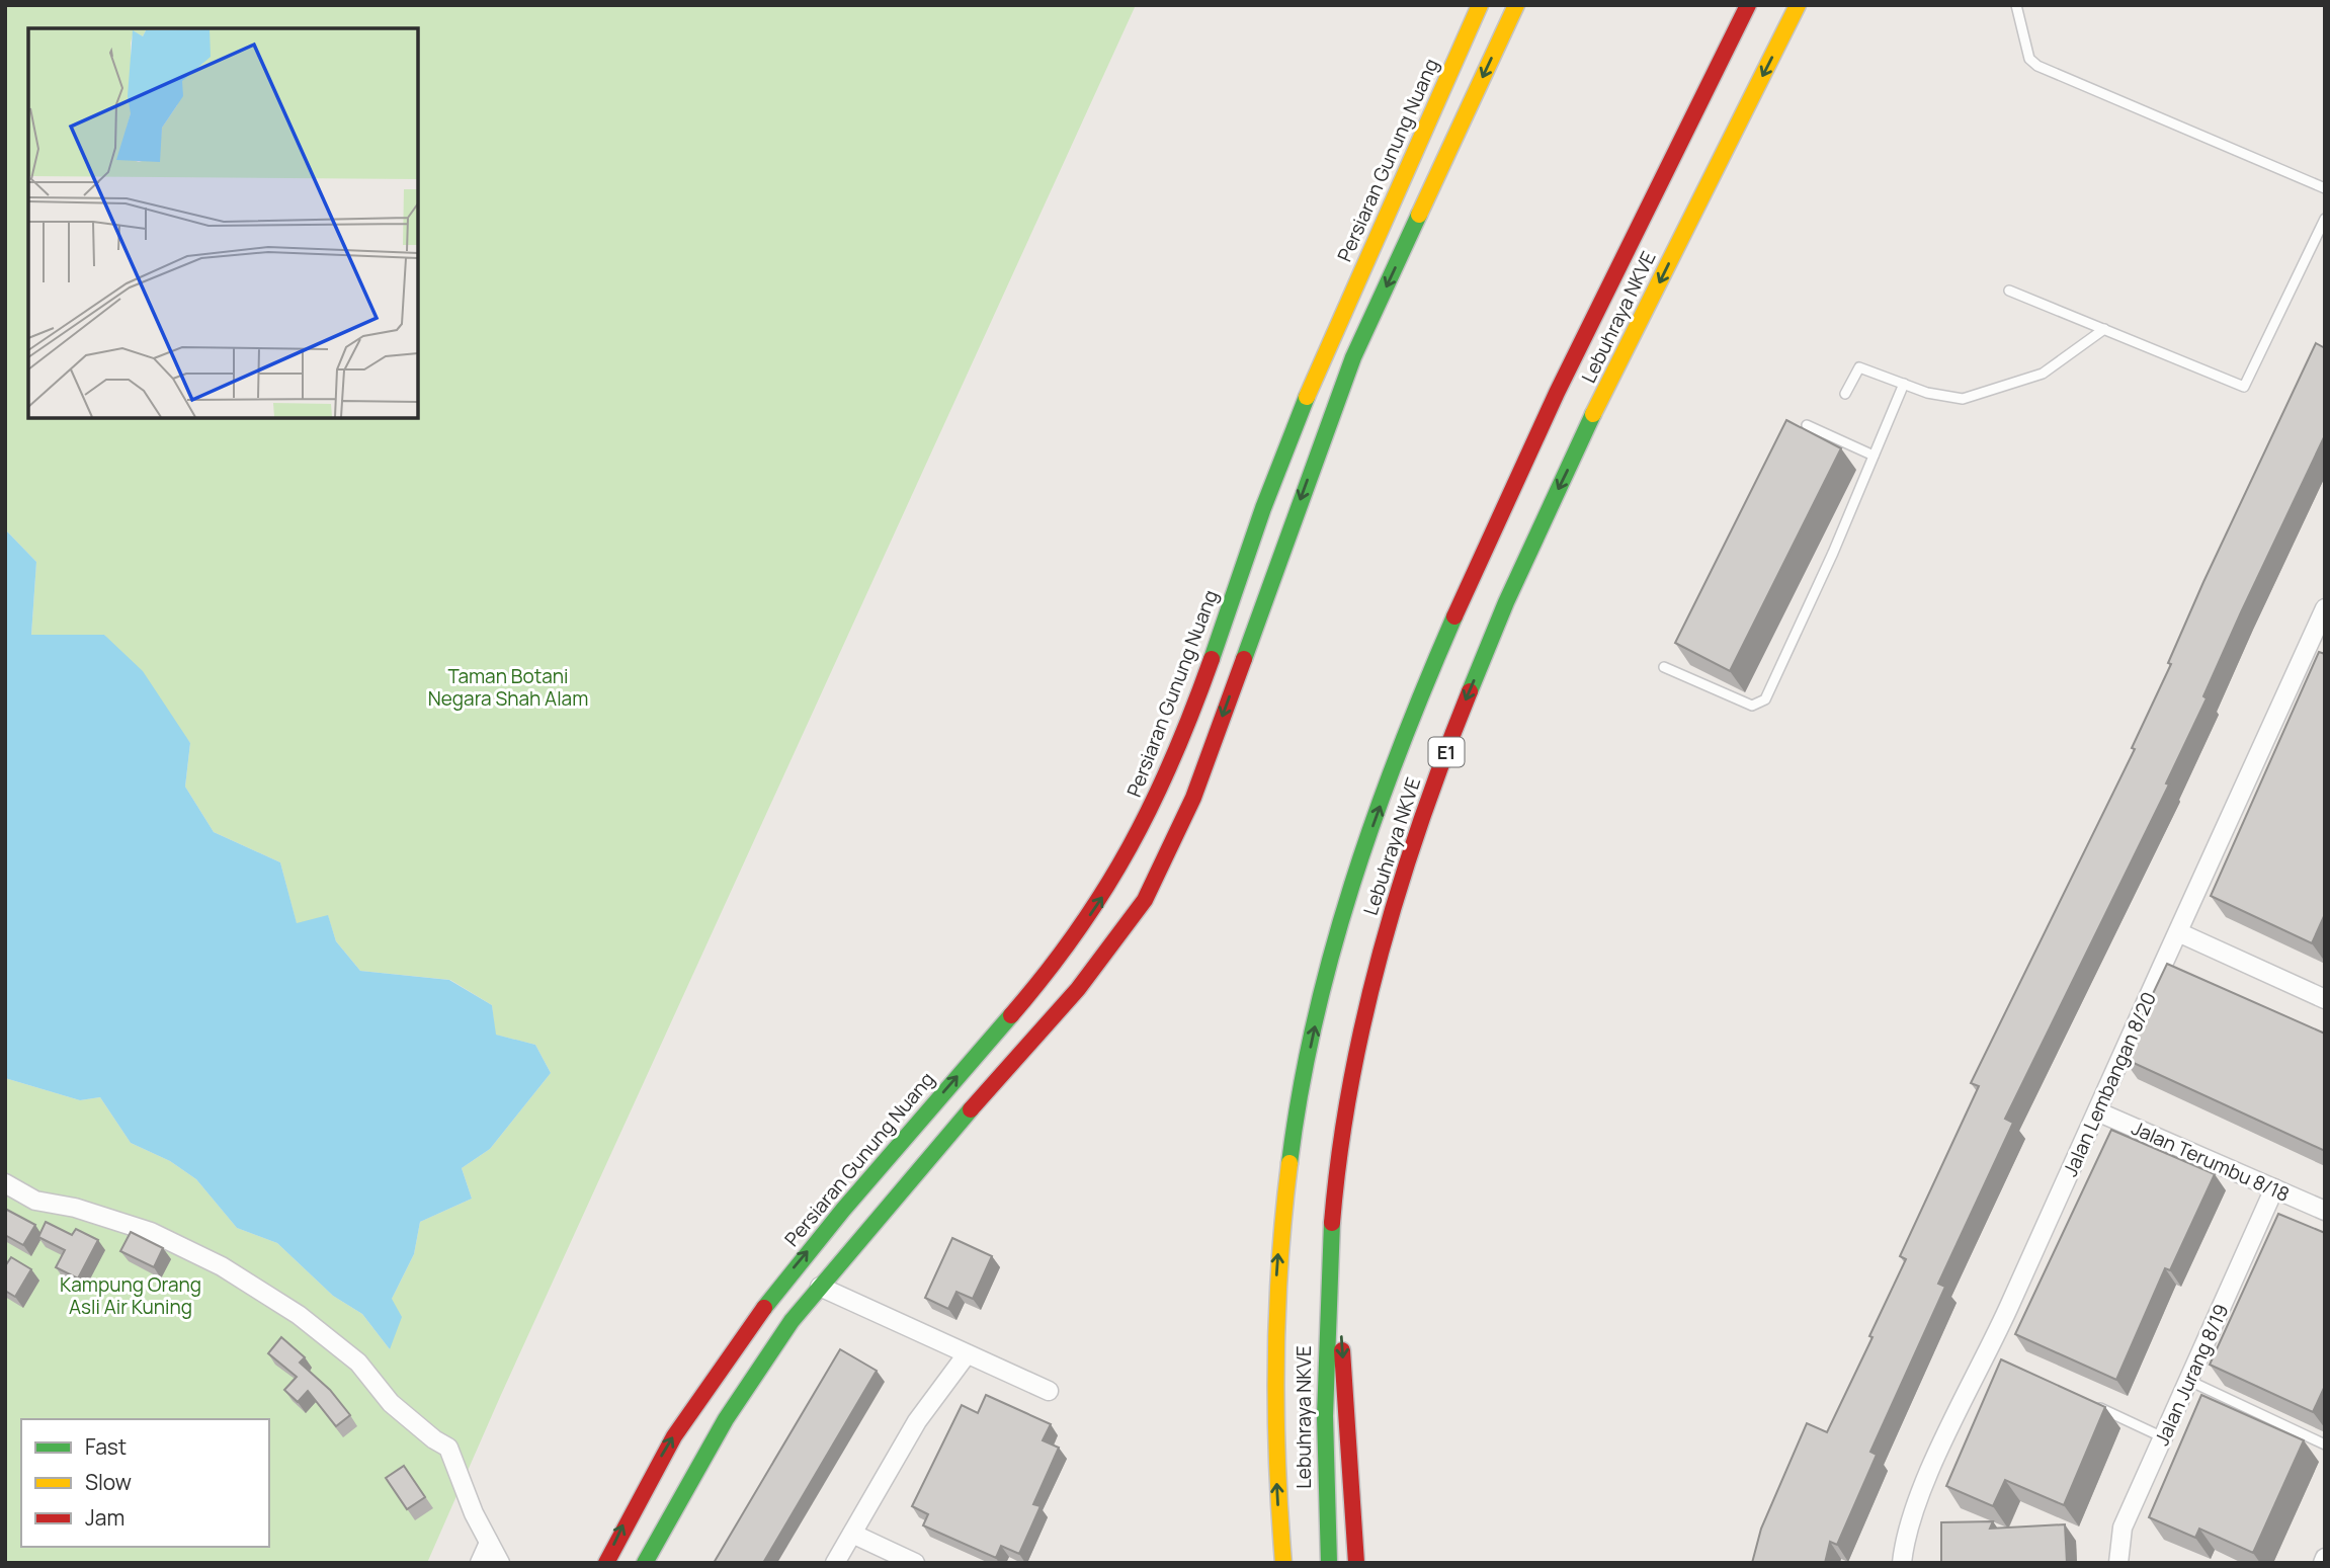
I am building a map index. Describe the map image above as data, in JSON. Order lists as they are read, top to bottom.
{
  "streets": {
    "main road": ["Persiaran Gunung Nuang", "Lebuhraya NKVE", "E1"],
    "street": ["Jalan Lembangan 8/20", "Jalan Terumbu 8/18", "Jalan Jurang 8/19"]
  },
  "crossings": [
    ["Jalan Lembangan 8/20", "Jalan Terumbu 8/18"],
    ["Jalan Terumbu 8/18", "Jalan Jurang 8/19"]
  ],
  "parks": ["Taman Botani Negara Shah Alam", "Kampung Orang Asli Air Kuning"],
  "legend": ["Fast", "Slow", "Jam"]
}
